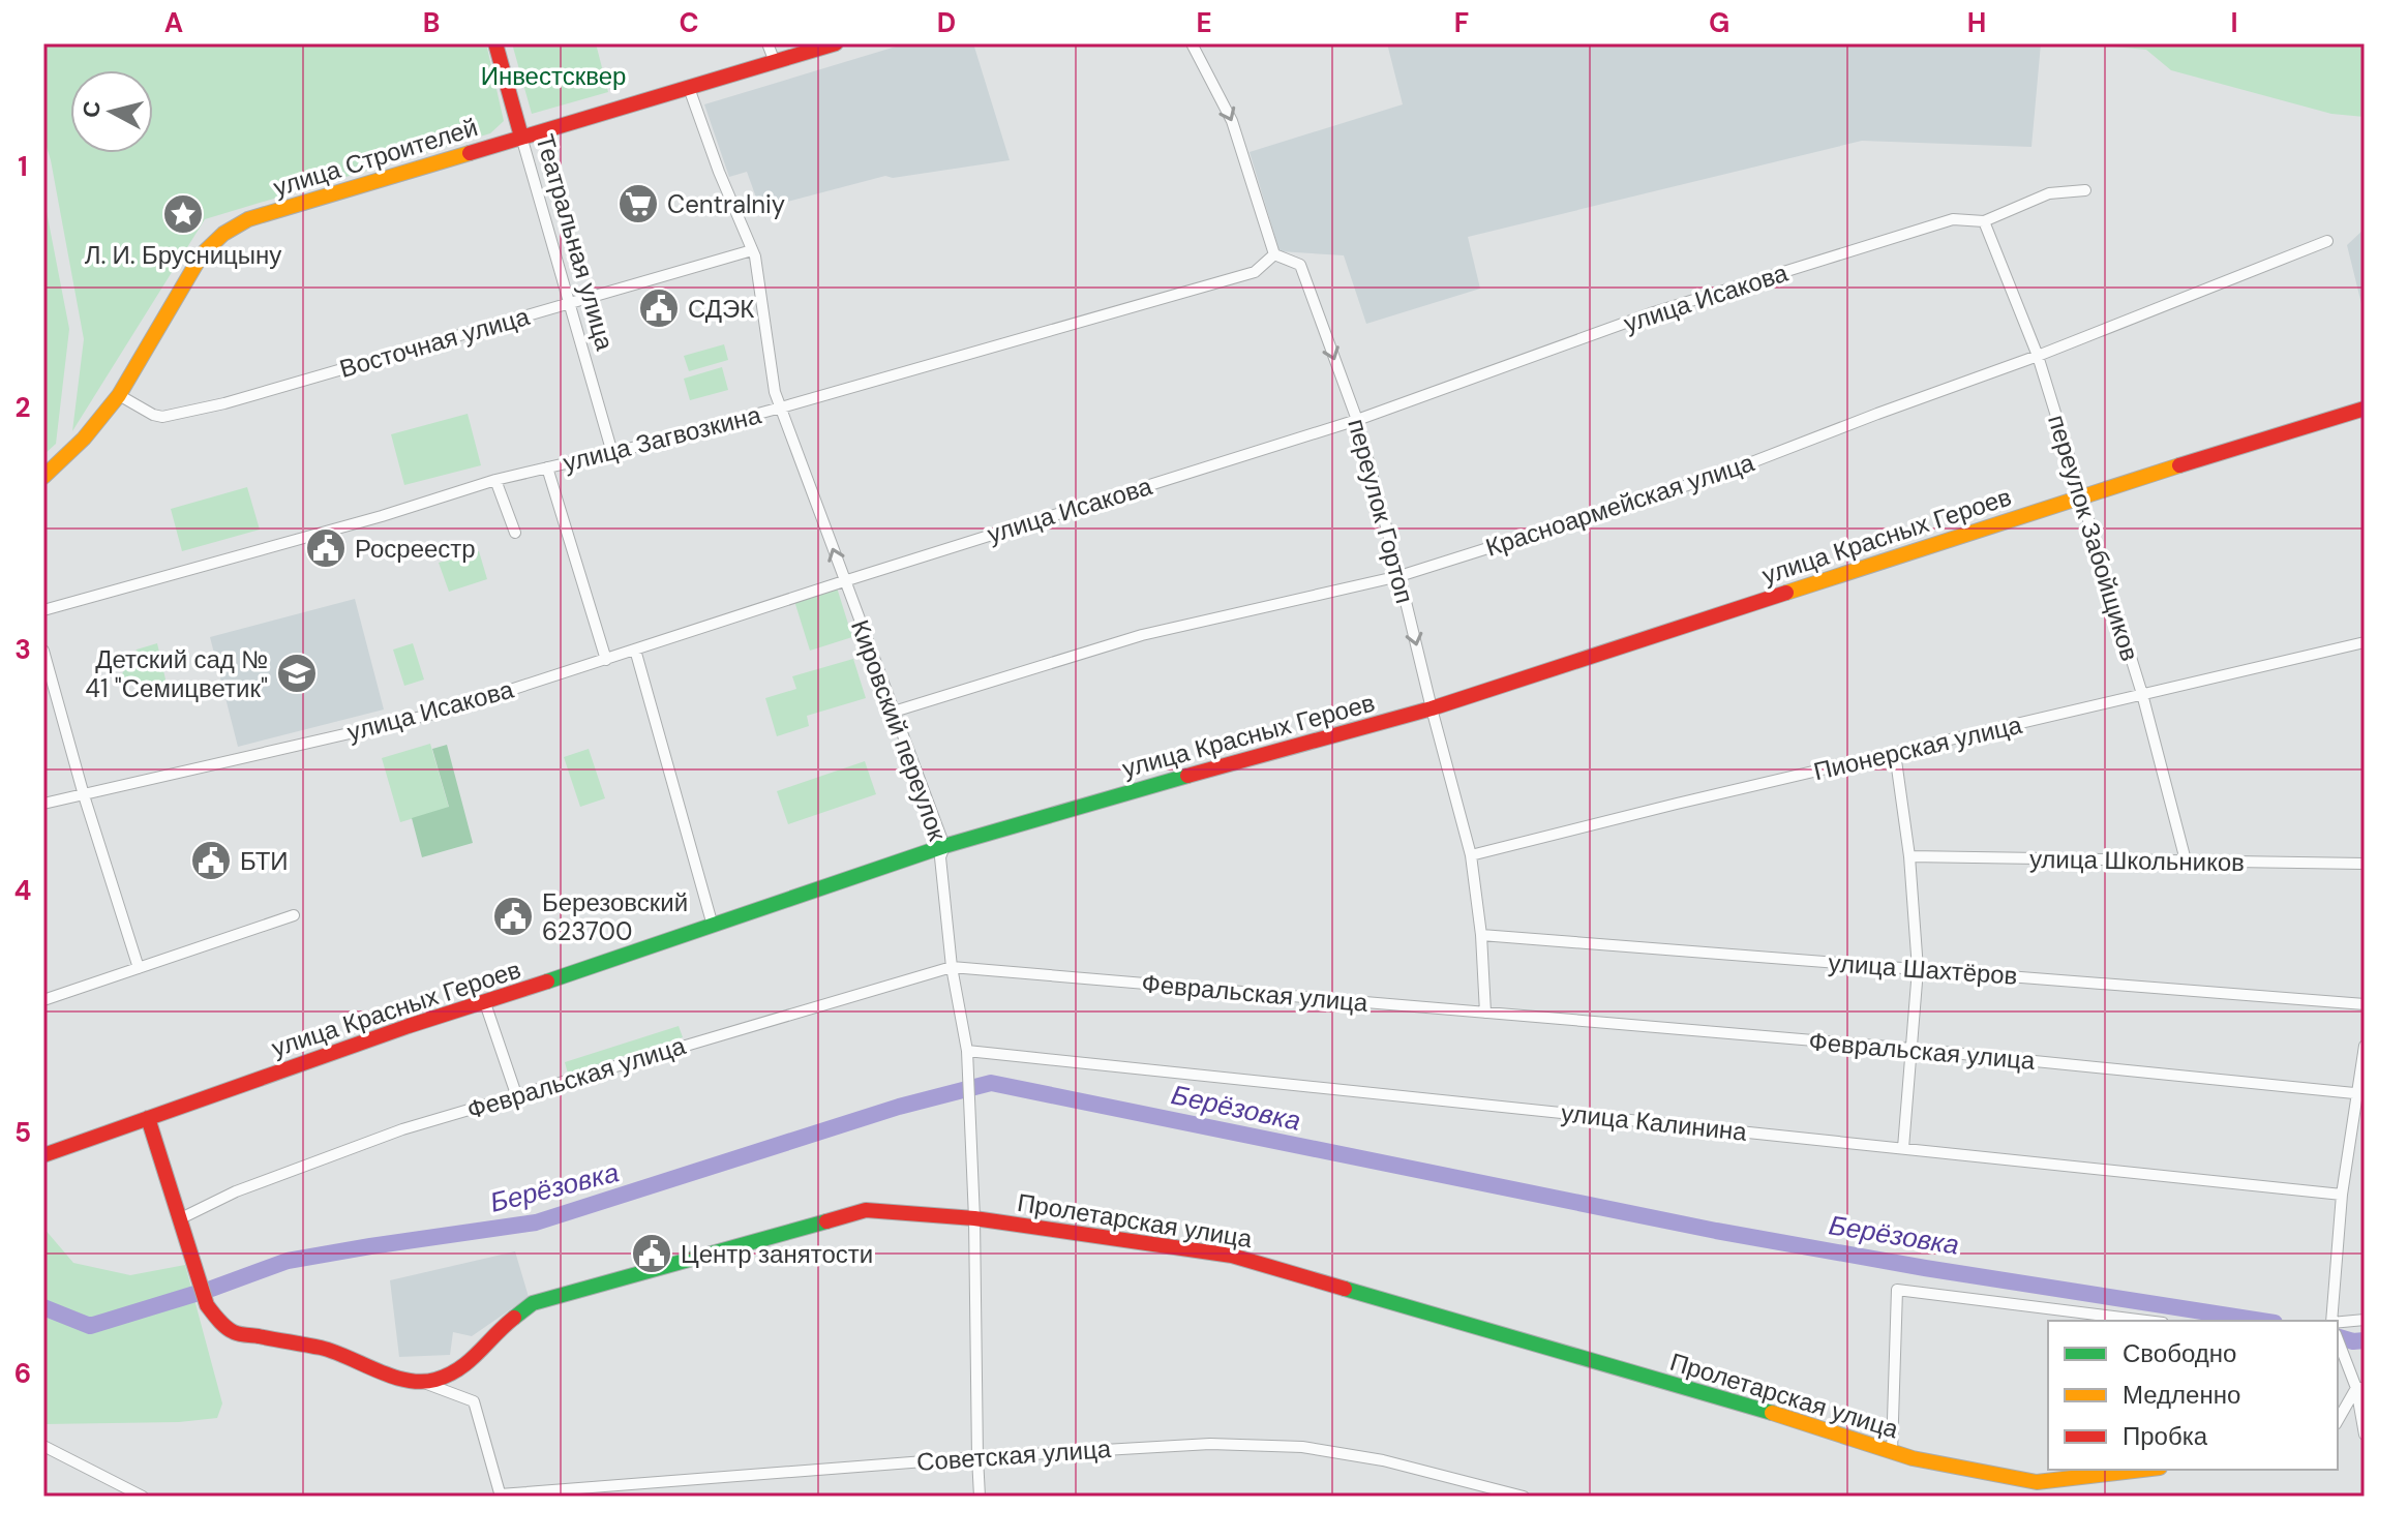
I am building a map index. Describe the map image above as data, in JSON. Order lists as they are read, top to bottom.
{
  "streets": {
    "main road": [
      "улица Строителей",
      "Театральная улица",
      "улица Красных Героев",
      "Пролетарская улица"
    ],
    "street": [
      "улица Исакова",
      "Восточная улица",
      "улица Загвозкина",
      "Красноармейская улица",
      "переулок Гортоп",
      "переулок Забойщиков",
      "Кировский переулок",
      "Пионерская улица",
      "улица Школьников",
      "улица Шахтёров",
      "Февральская улица",
      "улица Калинина",
      "Советская улица"
    ]
  },
  "crossings": [
    ["улица Строителей", "Театральная улица"],
    ["улица Строителей", "Восточная улица"],
    ["улица Строителей", "Кировский переулок"],
    ["Театральная улица", "Восточная улица"],
    ["Театральная улица", "улица Загвозкина"],
    ["улица Исакова", "переулок Гортоп"],
    ["улица Исакова", "переулок Забойщиков"],
    ["улица Исакова", "Кировский переулок"],
    ["Восточная улица", "Кировский переулок"],
    ["улица Загвозкина", "переулок Гортоп"],
    ["улица Загвозкина", "Кировский переулок"],
    ["Красноармейская улица", "переулок Гортоп"],
    ["Красноармейская улица", "переулок Забойщиков"],
    ["Красноармейская улица", "Кировский переулок"],
    ["переулок Гортоп", "улица Красных Героев"],
    ["переулок Гортоп", "Пионерская улица"],
    ["переулок Гортоп", "улица Шахтёров"],
    ["переулок Гортоп", "Февральская улица"],
    ["улица Красных Героев", "переулок Забойщиков"],
    ["улица Красных Героев", "Кировский переулок"],
    ["переулок Забойщиков", "Пионерская улица"],
    ["переулок Забойщиков", "улица Школьников"],
    ["Кировский переулок", "Февральская улица"],
    ["Кировский переулок", "улица Калинина"],
    ["Кировский переулок", "Пролетарская улица"],
    ["Кировский переулок", "Советская улица"]
  ],
  "one_way": ["переулок Гортоп"],
  "water": ["Берёзовка"],
  "parks": ["Инвестсквер"],
  "places": {
    "supermarket": ["Centralniy"],
    "place": ["Л. И. Брусницыну"],
    "public building": [
      "СДЭК",
      "Росреестр",
      "БТИ",
      "Березовский 623700",
      "Центр занятости"
    ],
    "school or university": ["Детский сад № 41 \"Семицветик\""]
  },
  "legend": ["Свободно", "Медленно", "Пробка"],
  "north": "left",
  "grid": {
    "columns": [
      "A",
      "B",
      "C",
      "D",
      "E",
      "F",
      "G",
      "H",
      "I"
    ],
    "rows": [
      "1",
      "2",
      "3",
      "4",
      "5",
      "6"
    ]
  }
}
